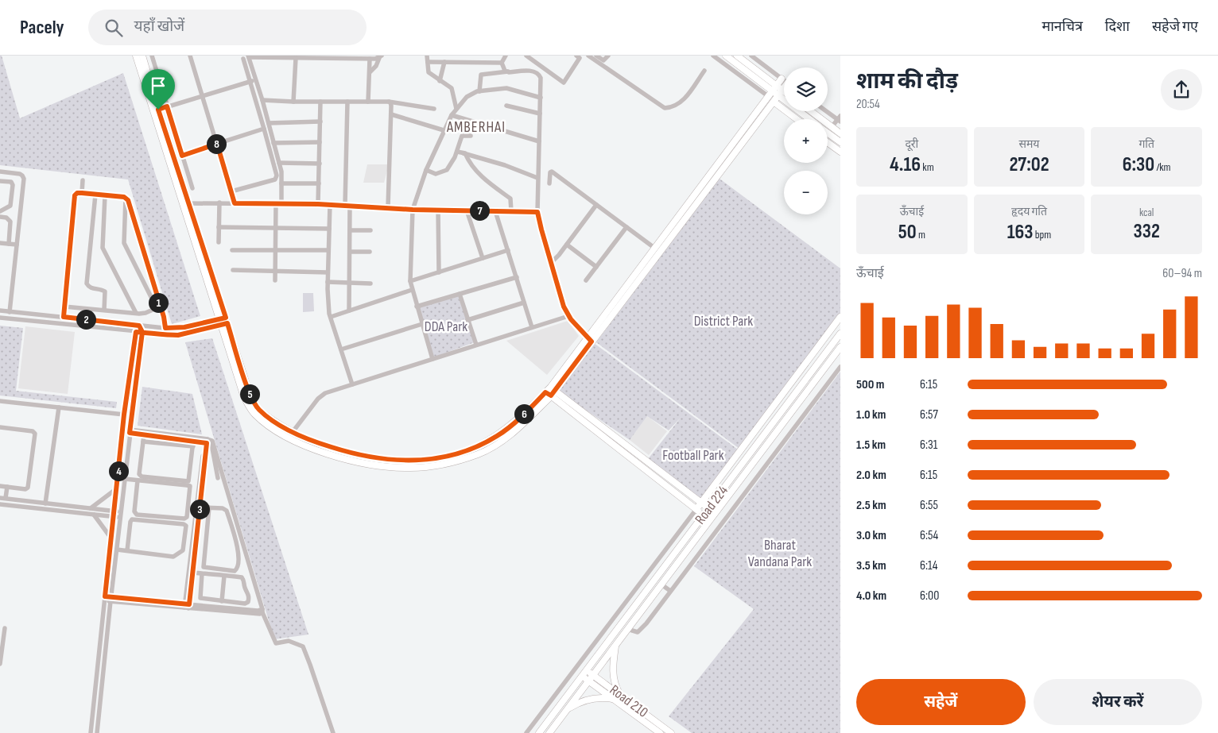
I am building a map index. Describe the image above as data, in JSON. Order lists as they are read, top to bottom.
{
  "streets": {
    "street": ["Road 224", "Road 210"]
  },
  "crossings": [
    ["Road 224", "Road 210"]
  ],
  "districts": ["AMBERHAI"],
  "parks": [
    "District Park",
    "DDA Park",
    "Football Park",
    "Bharat Vandana Park"
  ],
  "page": {
    "header": "Pacely",
    "search": "यहाँ खोजें",
    "nav": ["मानचित्र", "दिशा", "सहेजे गए"],
    "heading": ["शाम की दौड़", "20:54"],
    "map_buttons": ["+", "−"],
    "stats": [
      ["दूरी", "4.16 km"],
      ["समय", "27:02"],
      ["गति", "6:30 /km"],
      ["ऊँचाई", "50 m"],
      ["हृदय गति", "163 bpm"],
      ["kcal", "332"]
    ],
    "pins": [
      "8",
      "7",
      "1",
      "2",
      "5",
      "6",
      "4",
      "3"
    ],
    "chart": ["ऊँचाई", "60–94 m"],
    "list": [
      {
        "name": "500 m",
        "note": "6:15"
      },
      {
        "name": "1.0 km",
        "note": "6:57"
      },
      {
        "name": "1.5 km",
        "note": "6:31"
      },
      {
        "name": "2.0 km",
        "note": "6:15"
      },
      {
        "name": "2.5 km",
        "note": "6:55"
      },
      {
        "name": "3.0 km",
        "note": "6:54"
      },
      {
        "name": "3.5 km",
        "note": "6:14"
      },
      {
        "name": "4.0 km",
        "note": "6:00"
      }
    ],
    "buttons": ["सहेजें", "शेयर करें"]
  }
}
